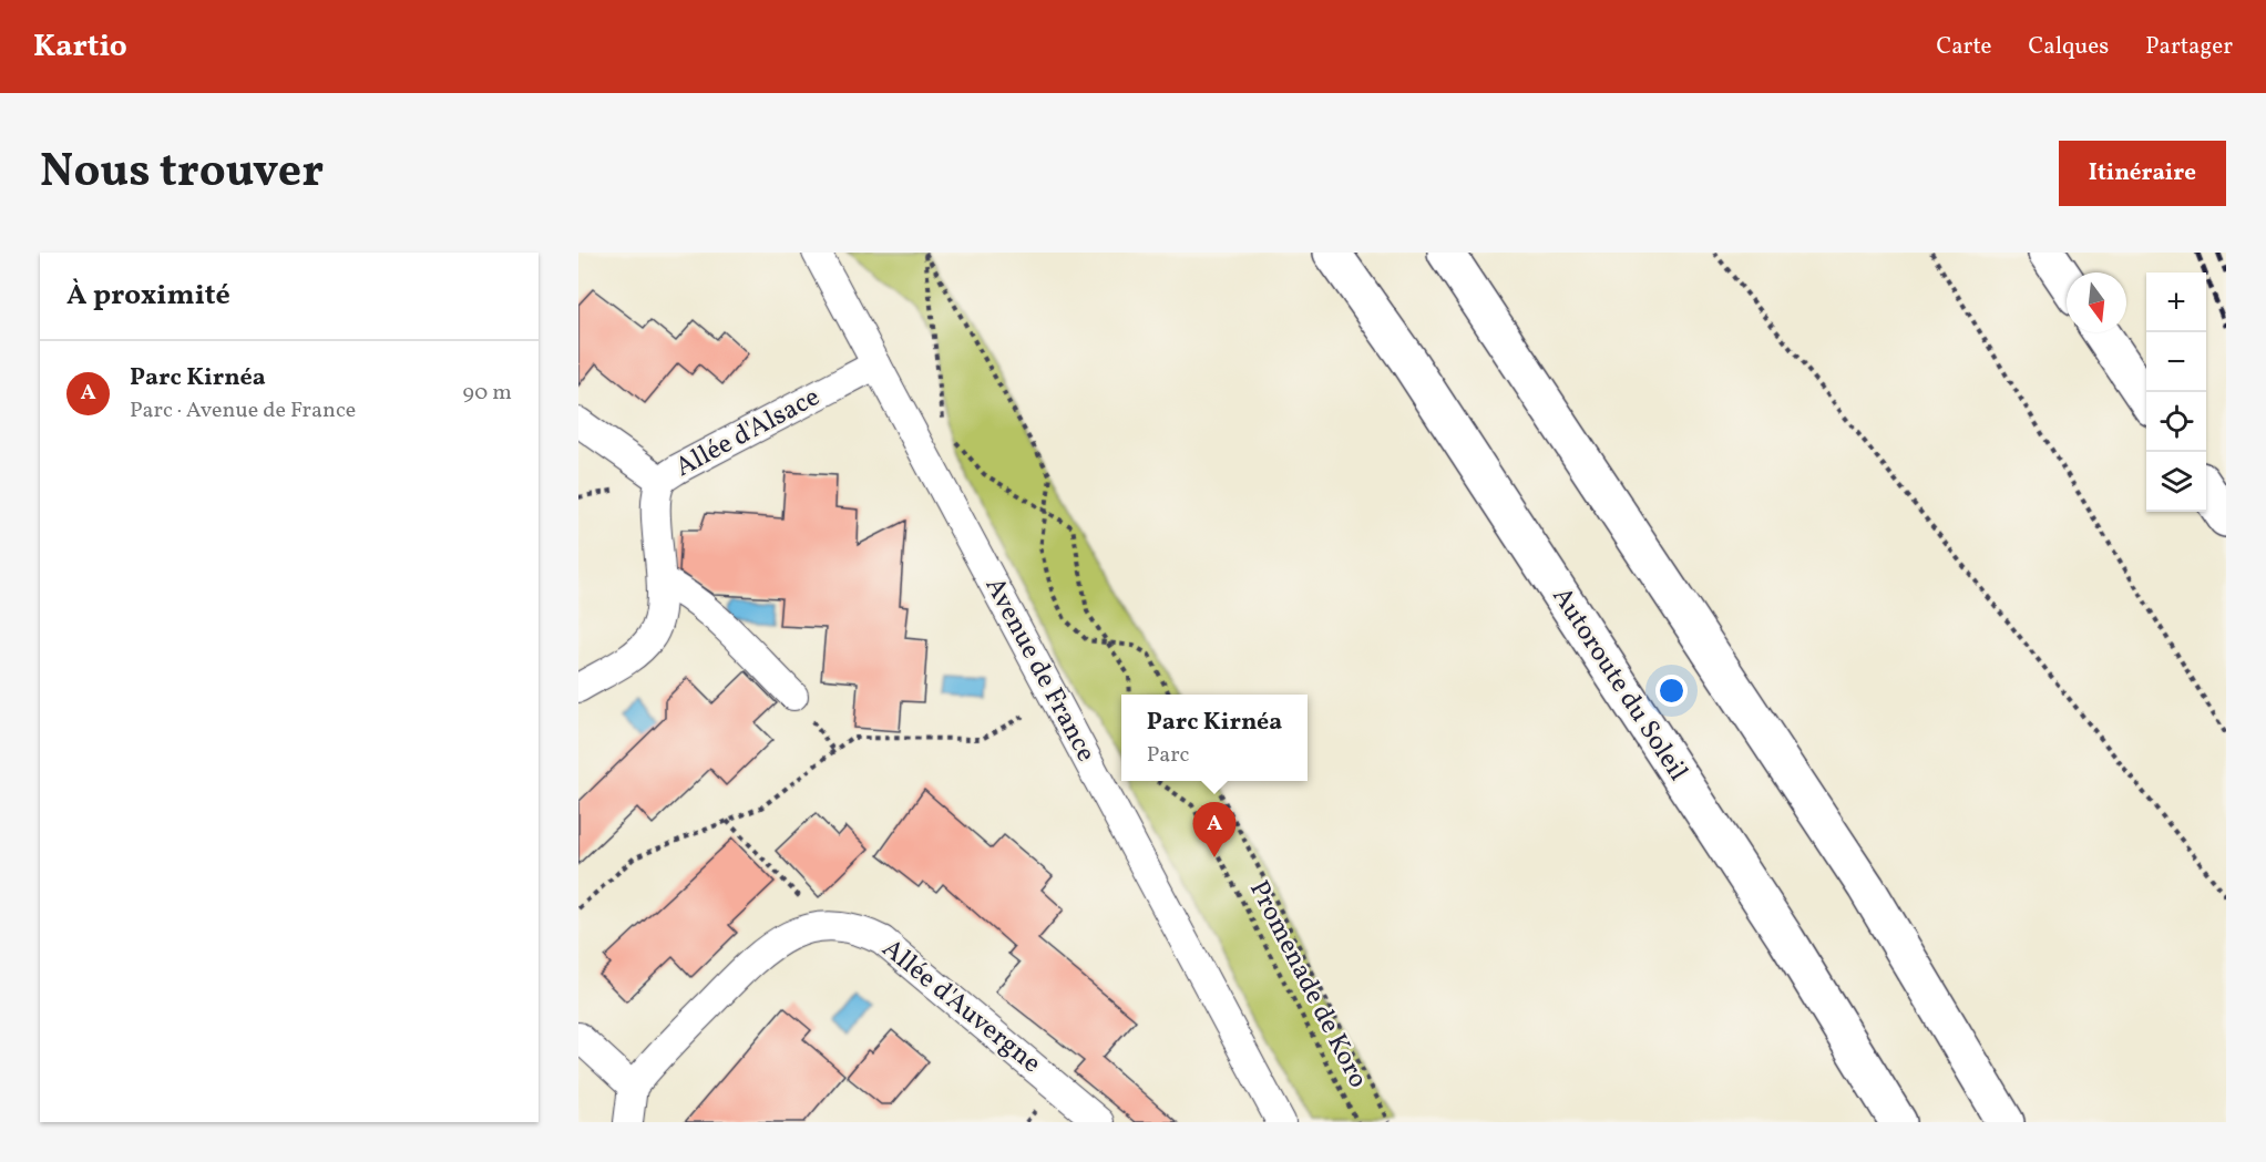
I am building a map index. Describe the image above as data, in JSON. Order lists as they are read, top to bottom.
{
  "streets": {
    "main road": ["Autoroute du Soleil"],
    "street": ["Allée d'Alsace", "Avenue de France", "Allée d'Auvergne"],
    "path": ["Promenade de Koro"]
  },
  "crossings": [
    ["Allée d'Alsace", "Avenue de France"]
  ],
  "north": "bottom",
  "page": {
    "header": "Kartio",
    "nav": ["Carte", "Calques", "Partager"],
    "title": "Nous trouver",
    "buttons": "Itinéraire",
    "heading": "À proximité",
    "map_buttons": ["+", "−"],
    "list": [
      {
        "mark": "A",
        "name": "Parc Kirnéa",
        "note": "Parc · Avenue de France",
        "value": "90 m"
      }
    ],
    "popup": ["Parc Kirnéa", "Parc"],
    "pins": "A"
  }
}
